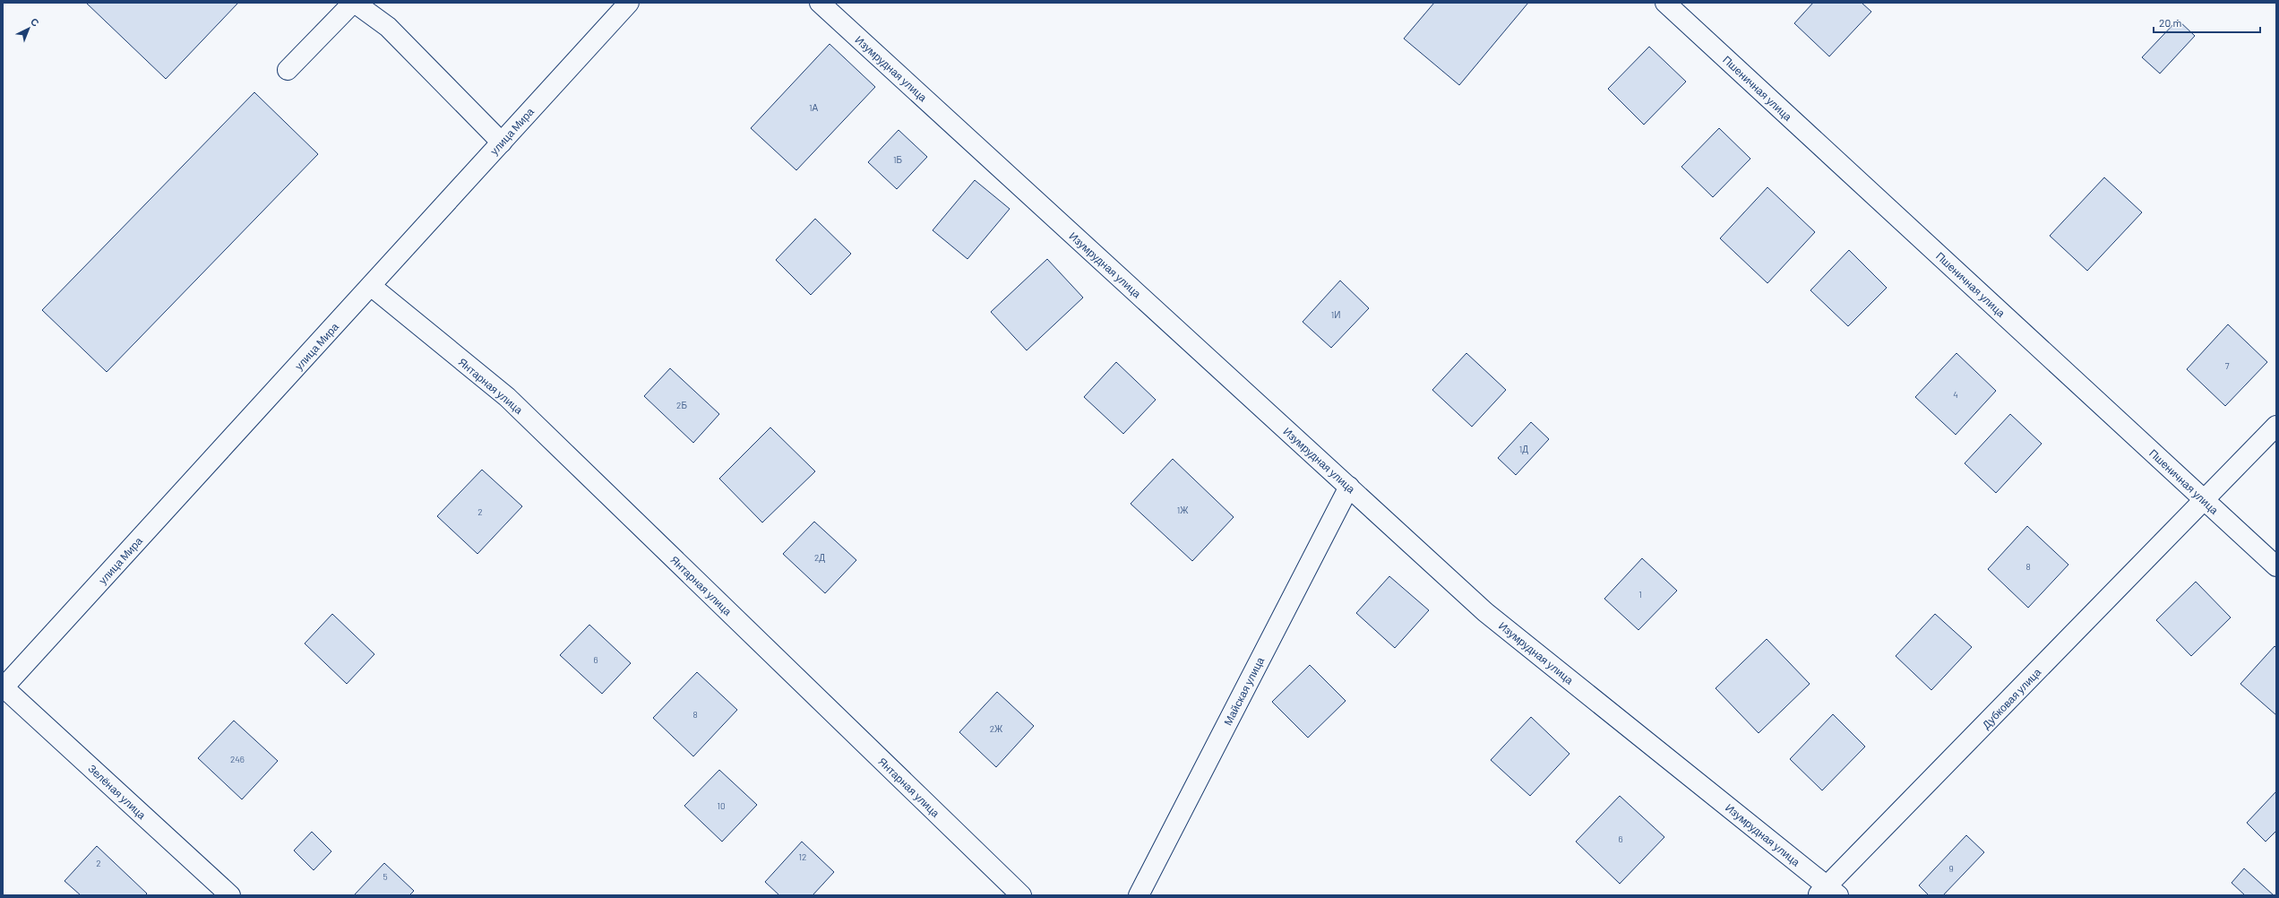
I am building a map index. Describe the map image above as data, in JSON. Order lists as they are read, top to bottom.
{
  "streets": {
    "street": [
      "Изумрудная улица",
      "Пшеничная улица",
      "улица Мира",
      "Янтарная улица",
      "Майская улица",
      "Дубковая улица",
      "Зелёная улица"
    ]
  },
  "crossings": [
    ["Изумрудная улица", "Майская улица"],
    ["Изумрудная улица", "Дубковая улица"],
    ["Пшеничная улица", "Дубковая улица"],
    ["улица Мира", "Янтарная улица"],
    ["улица Мира", "Зелёная улица"]
  ],
  "house_numbers": [
    "1А",
    "1Б",
    "1И",
    "7",
    "4",
    "2Б",
    "1Д",
    "1Ж",
    "2",
    "2Д",
    "8",
    "1",
    "6",
    "8",
    "2Ж",
    "246",
    "10",
    "6",
    "12",
    "2",
    "9",
    "5"
  ],
  "scale_bar": "20 m",
  "north": "top right"
}
